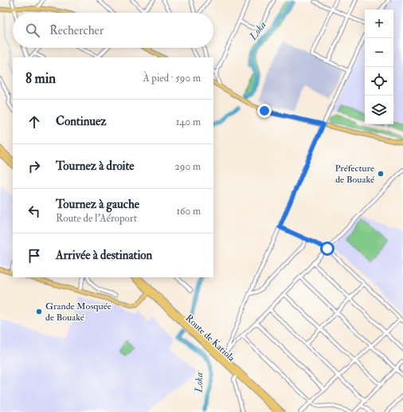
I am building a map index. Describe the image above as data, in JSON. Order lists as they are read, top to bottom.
{
  "streets": {
    "highway": ["Route de Katiola"]
  },
  "water": ["Loka"],
  "places": ["Préfecture de Bouaké", "Grande Mosquée de Bouaké"],
  "page": {
    "map_buttons": ["+", "−"],
    "search": "Rechercher",
    "heading": ["8 min", "À pied · 590 m"],
    "list": [
      ["Continuez", "140 m"],
      ["Tournez à droite", "290 m"],
      ["Tournez à gauche", "Route de l'Aéroport", "160 m"],
      "Arrivée à destination"
    ]
  }
}
